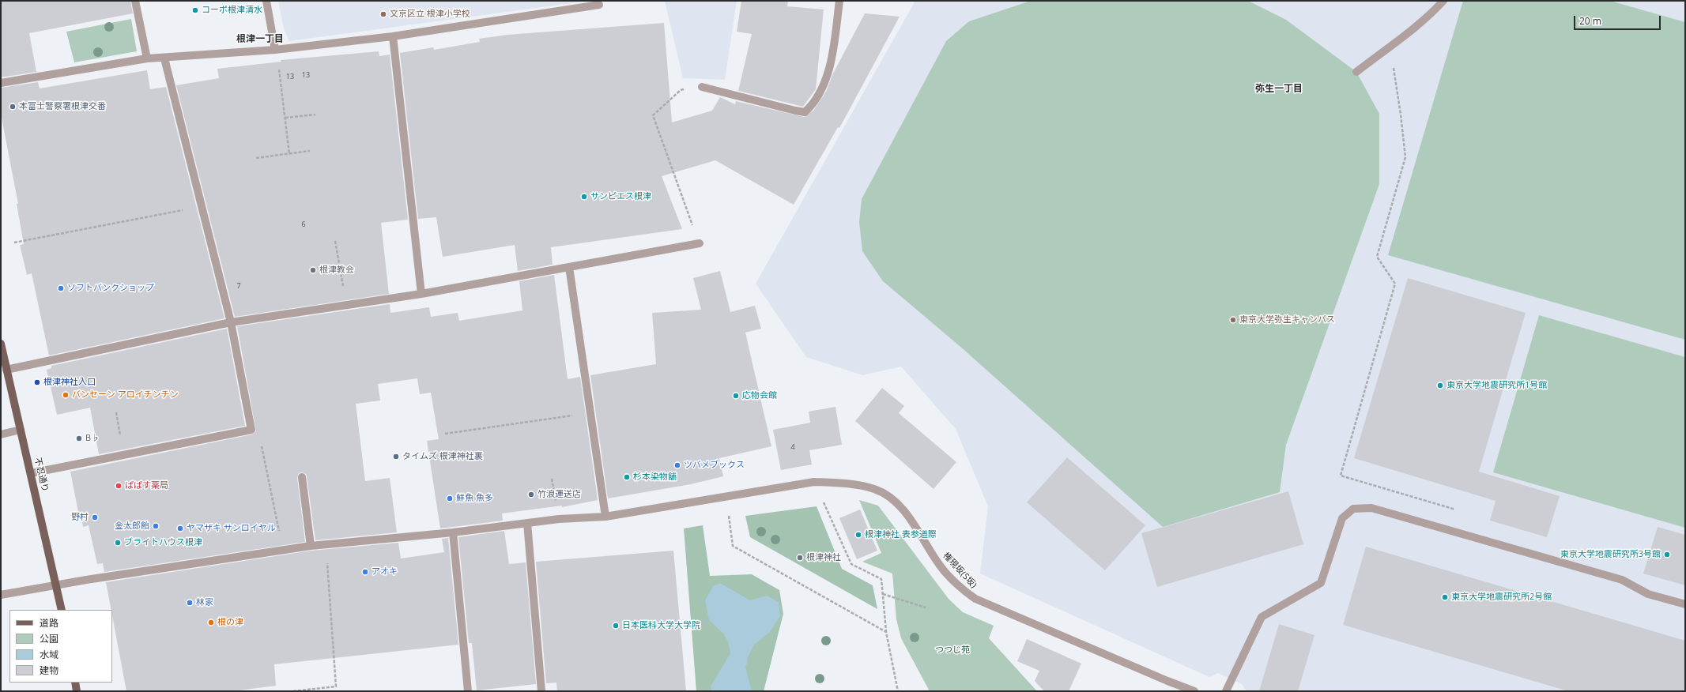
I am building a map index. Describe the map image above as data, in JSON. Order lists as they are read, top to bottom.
{
  "streets": {
    "main road": ["不忍通り"],
    "street": ["権現坂(S坂)"]
  },
  "crossings": [
    ["不忍通り", "権現坂(S坂)"]
  ],
  "districts": ["根津一丁目", "弥生一丁目"],
  "parks": ["つつじ苑"],
  "places": [
    "コーポ根津清水",
    "文京区立 根津小学校",
    "本富士警察署根津交番",
    "サンピエス根津",
    "根津教会",
    "ソフトバンクショップ",
    "東京大学弥生キャンパス",
    "根津神社入口",
    "東京大学地震研究所1号館",
    "バンセーン アロイチンチン",
    "応物会館",
    "B♭",
    "タイムズ 根津神社裏",
    "ツバメブックス",
    "杉本染物舗",
    "ぱぱす薬局",
    "竹浪運送店",
    "鮮魚 魚多",
    "野村",
    "金太郎飴",
    "ヤマザキ サンロイヤル",
    "根津神社 表参道際",
    "ブライトハウス根津",
    "東京大学地震研究所3号館",
    "根津神社",
    "アオキ",
    "東京大学地震研究所2号館",
    "林家",
    "根の津",
    "日本医科大学大学院"
  ],
  "house_numbers": [
    "13",
    "13",
    "6",
    "7",
    "4"
  ],
  "legend": [
    "道路",
    "公園",
    "水域",
    "建物"
  ],
  "scale_bar": "20 m"
}
